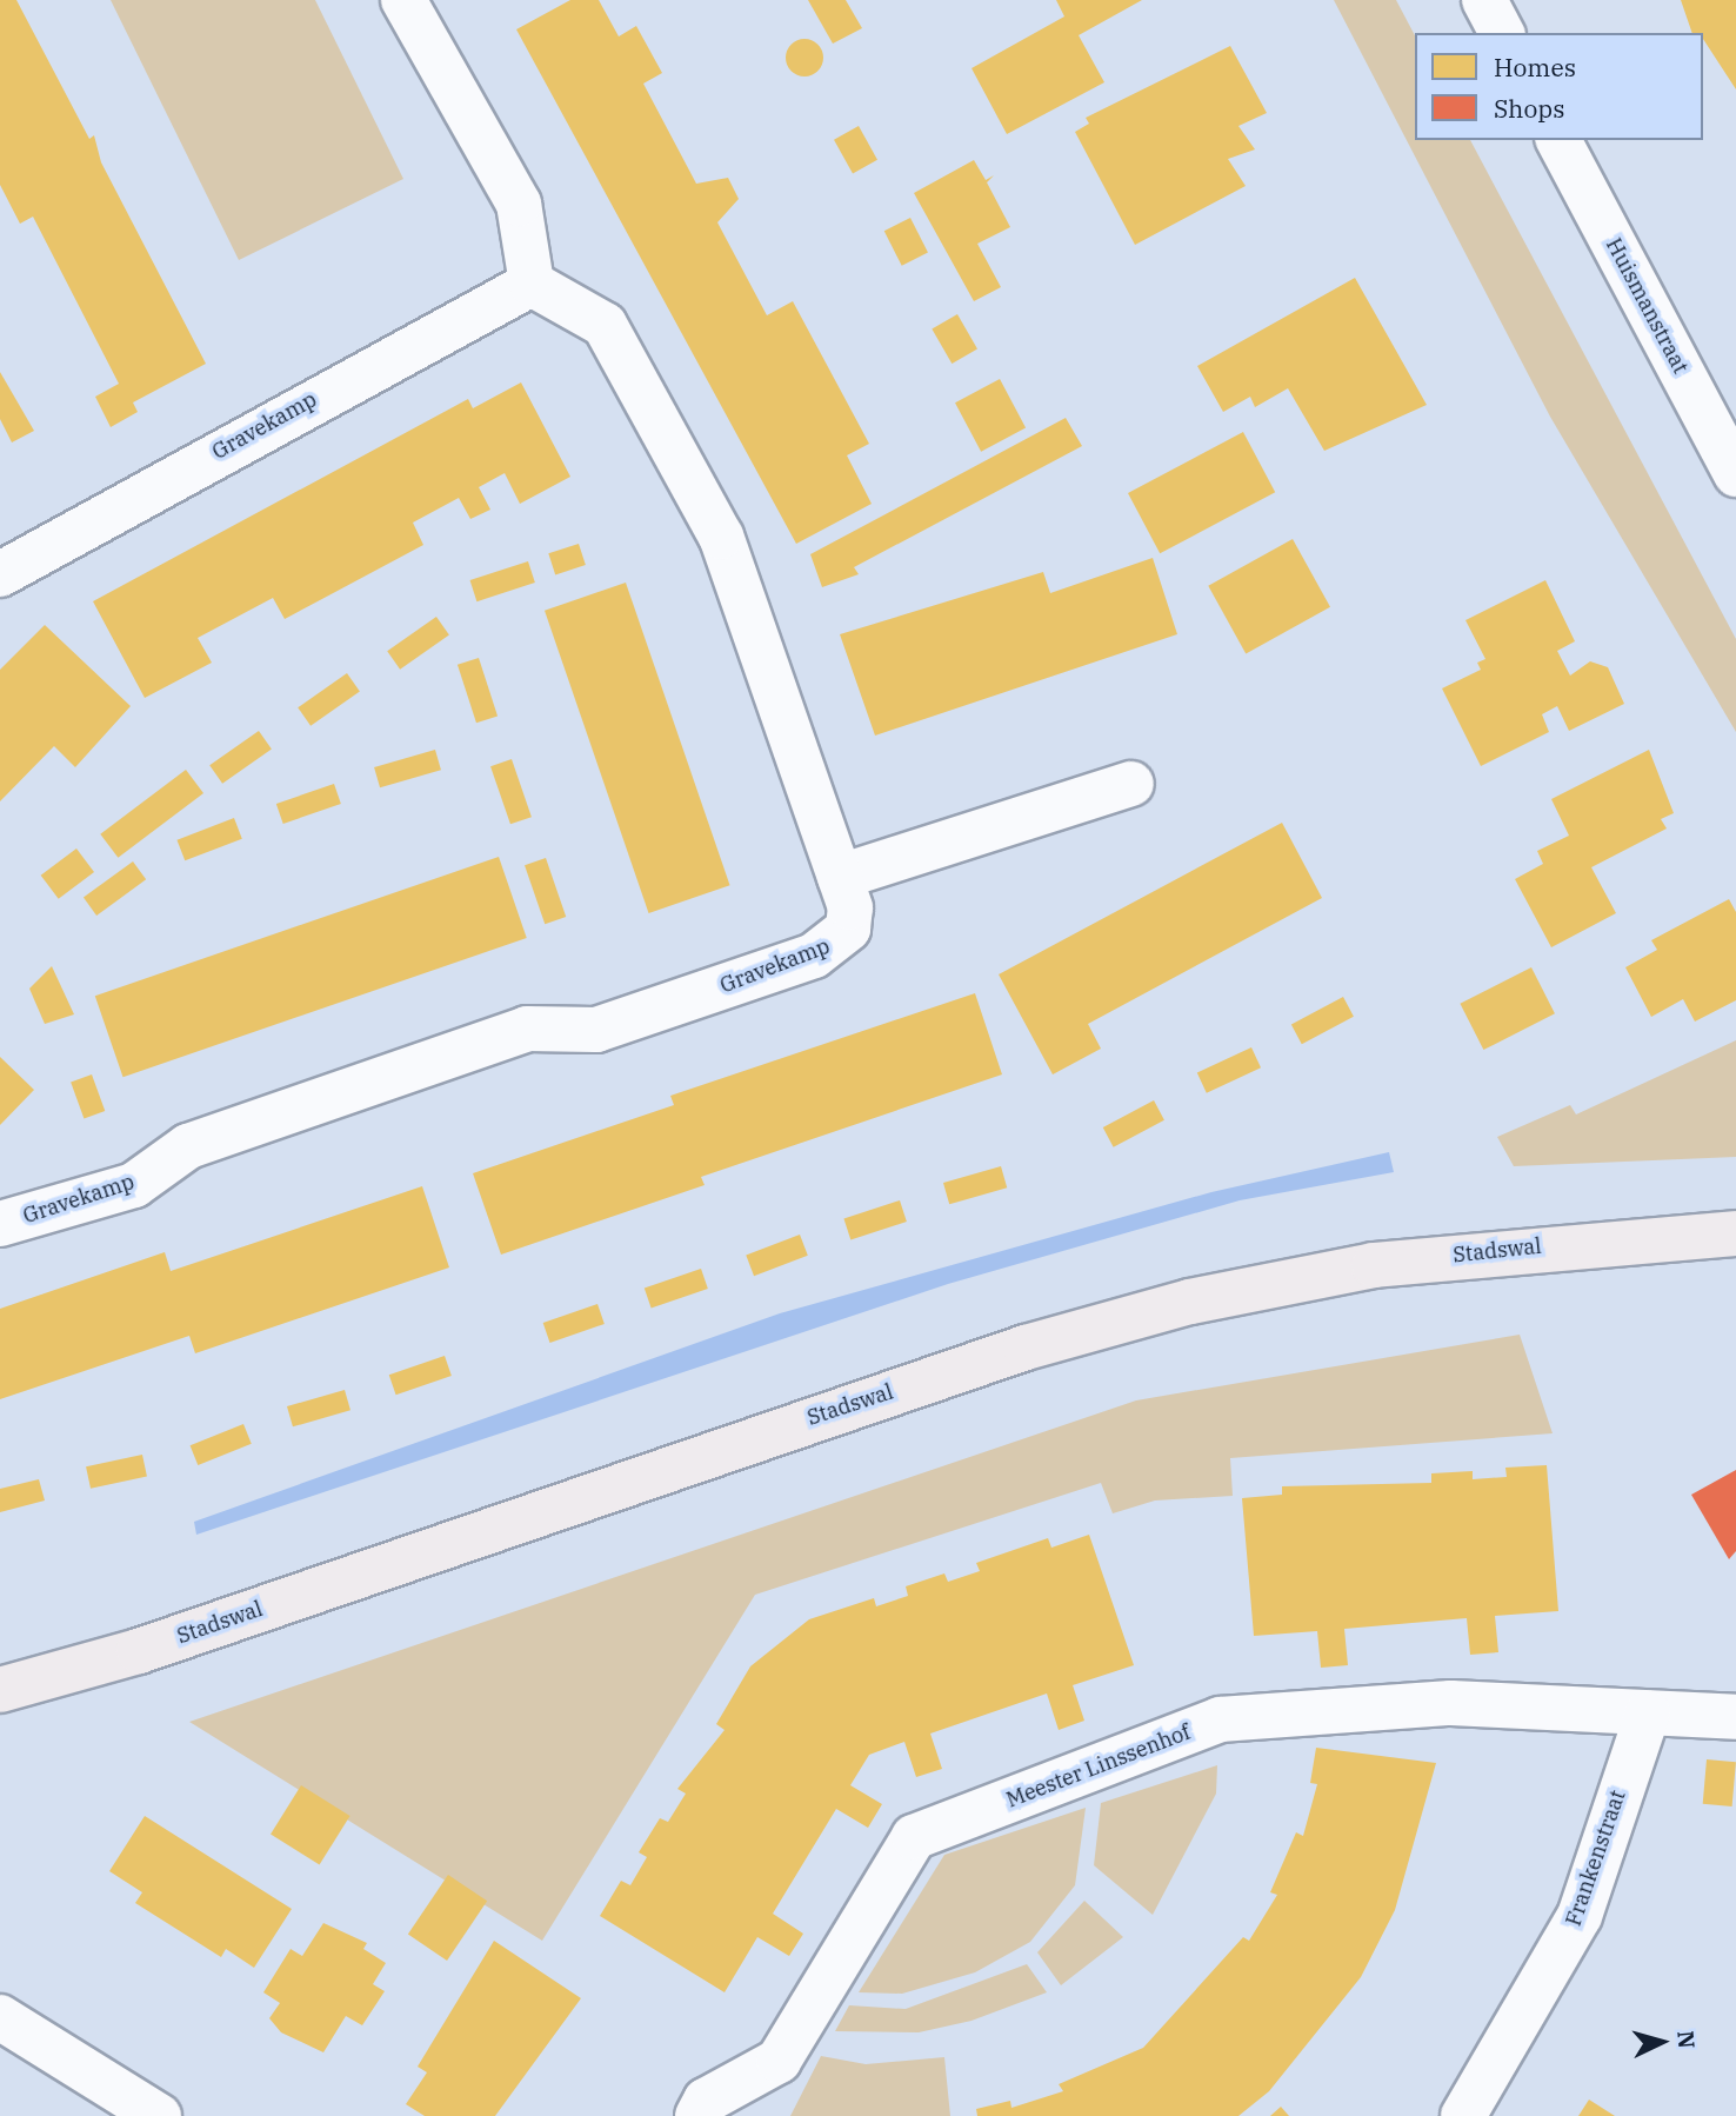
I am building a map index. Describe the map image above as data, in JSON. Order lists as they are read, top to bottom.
{
  "streets": {
    "main road": ["Stadswal"],
    "street": [
      "Huismanstraat",
      "Gravekamp",
      "Meester Linssenhof",
      "Frankenstraat"
    ]
  },
  "crossings": [
    ["Meester Linssenhof", "Frankenstraat"]
  ],
  "legend": ["Homes", "Shops"],
  "north": "right"
}
